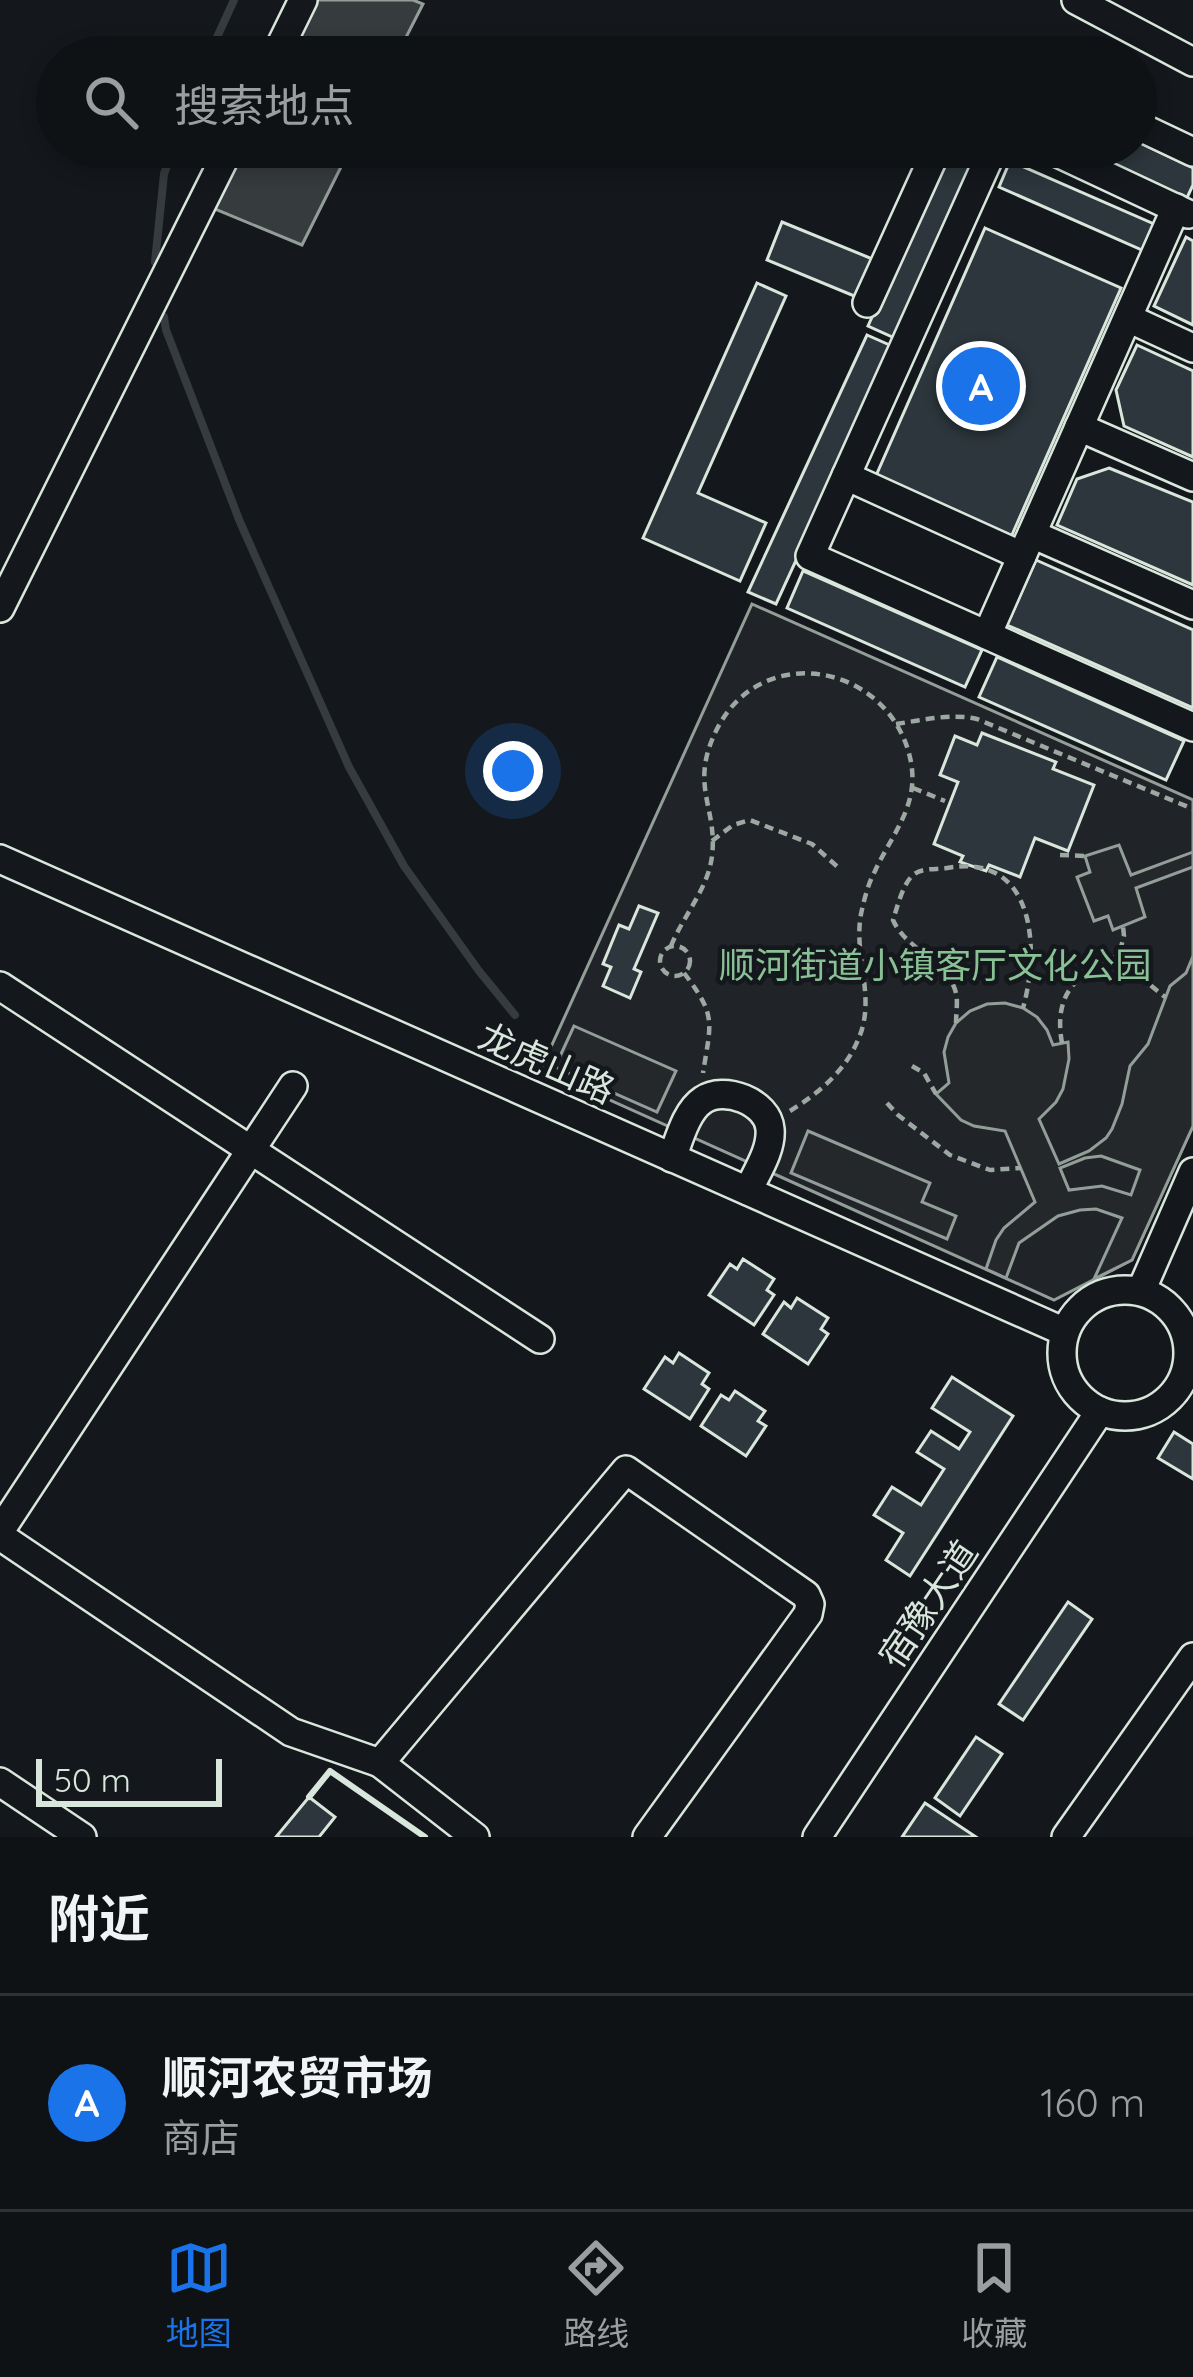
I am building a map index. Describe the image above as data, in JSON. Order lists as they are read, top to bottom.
{
  "streets": {
    "street": ["龙虎山路", "宿豫大道"]
  },
  "crossings": [
    ["龙虎山路", "宿豫大道"]
  ],
  "parks": ["顺河街道小镇客厅文化公园"],
  "scale_bar": "50 m",
  "page": {
    "search": "搜索地点",
    "pins": "A",
    "scale": "50 m",
    "heading": "附近",
    "list": [
      {
        "mark": "A",
        "name": "顺河农贸市场",
        "note": "商店",
        "value": "160 m"
      }
    ],
    "nav": ["地图", "路线", "收藏"]
  }
}
